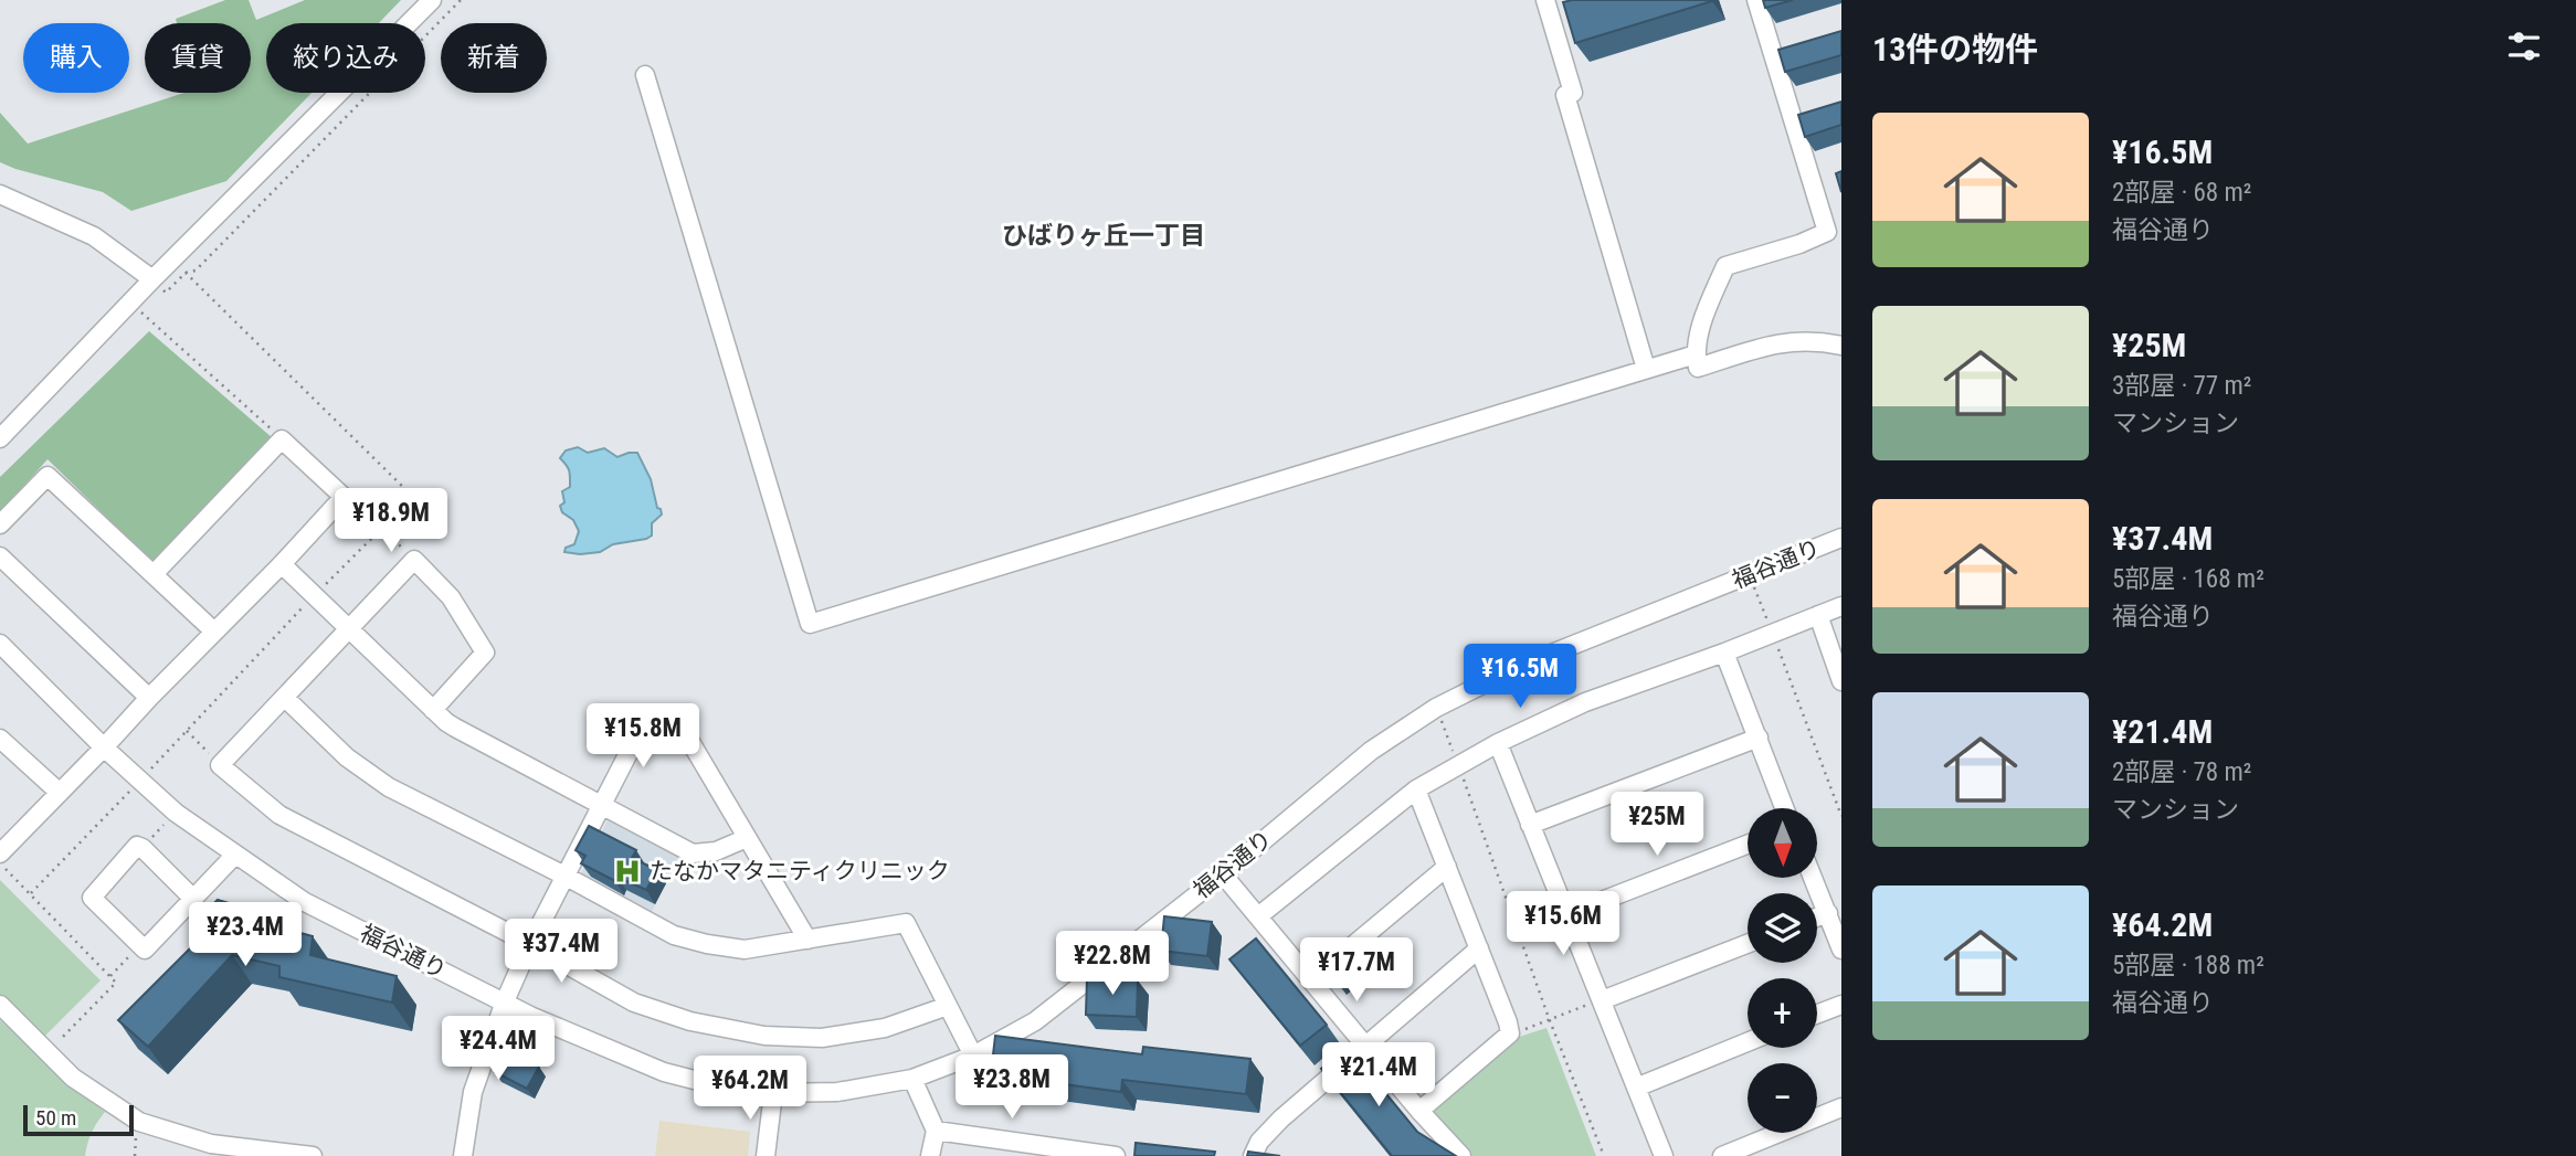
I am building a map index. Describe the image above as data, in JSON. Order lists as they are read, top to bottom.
{
  "streets": {
    "street": ["福谷通り"]
  },
  "districts": ["ひばりヶ丘一丁目"],
  "places": {
    "hospital": ["たなかマタニティクリニック"]
  },
  "scale_bar": "50 m",
  "north": "bottom",
  "page": {
    "heading": "13件の物件",
    "chip": [
      "購入",
      "賃貸",
      "絞り込み",
      "新着"
    ],
    "list": [
      {
        "name": "¥16.5M",
        "note": "2部屋 · 68 m² · 福谷通り"
      },
      {
        "name": "¥25M",
        "note": "3部屋 · 77 m² · マンション"
      },
      {
        "name": "¥37.4M",
        "note": "5部屋 · 168 m² · 福谷通り"
      },
      {
        "name": "¥21.4M",
        "note": "2部屋 · 78 m² · マンション"
      },
      {
        "name": "¥64.2M",
        "note": "5部屋 · 188 m² · 福谷通り"
      }
    ],
    "price": [
      "¥18.9M",
      "¥16.5M",
      "¥15.8M",
      "¥25M",
      "¥15.6M",
      "¥23.4M",
      "¥37.4M",
      "¥22.8M",
      "¥17.7M",
      "¥24.4M",
      "¥21.4M",
      "¥23.8M",
      "¥64.2M"
    ],
    "map_buttons": ["+", "−"],
    "scale": "50 m"
  }
}
